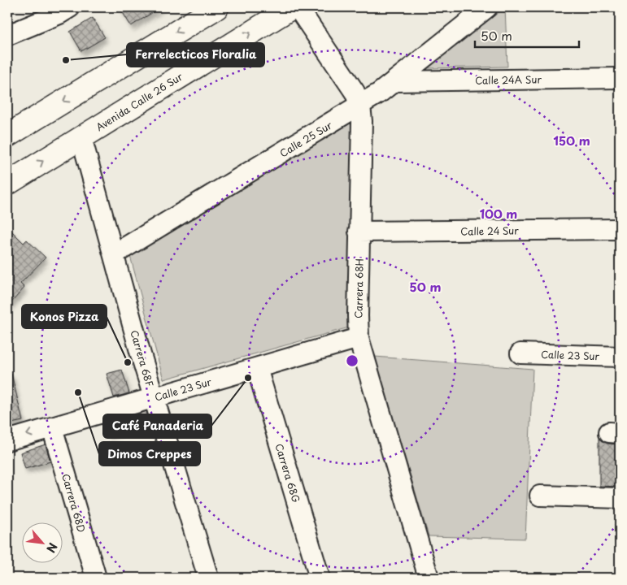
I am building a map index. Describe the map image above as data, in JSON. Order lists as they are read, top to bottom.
{
  "streets": {
    "main road": ["Avenida Calle 26 Sur"],
    "street": [
      "Calle 24A Sur",
      "Calle 25 Sur",
      "Calle 24 Sur",
      "Carrera 68H",
      "Calle 23 Sur",
      "Carrera 68F",
      "Carrera 68G",
      "Carrera 68D"
    ]
  },
  "crossings": [
    ["Calle 24A Sur", "Calle 25 Sur"],
    ["Avenida Calle 26 Sur", "Carrera 68F"],
    ["Calle 25 Sur", "Carrera 68H"],
    ["Calle 25 Sur", "Carrera 68F"],
    ["Calle 24 Sur", "Carrera 68H"],
    ["Carrera 68H", "Calle 23 Sur"],
    ["Calle 23 Sur", "Carrera 68F"],
    ["Calle 23 Sur", "Carrera 68G"],
    ["Calle 23 Sur", "Carrera 68D"]
  ],
  "places": [
    "Ferrelecticos Floralia",
    "Konos Pizza",
    "Café Panaderia",
    "Dimos Creppes"
  ],
  "scale_bar": "50 m",
  "north": "bottom right",
  "rings": ["150 m", "100 m", "50 m"]
}
